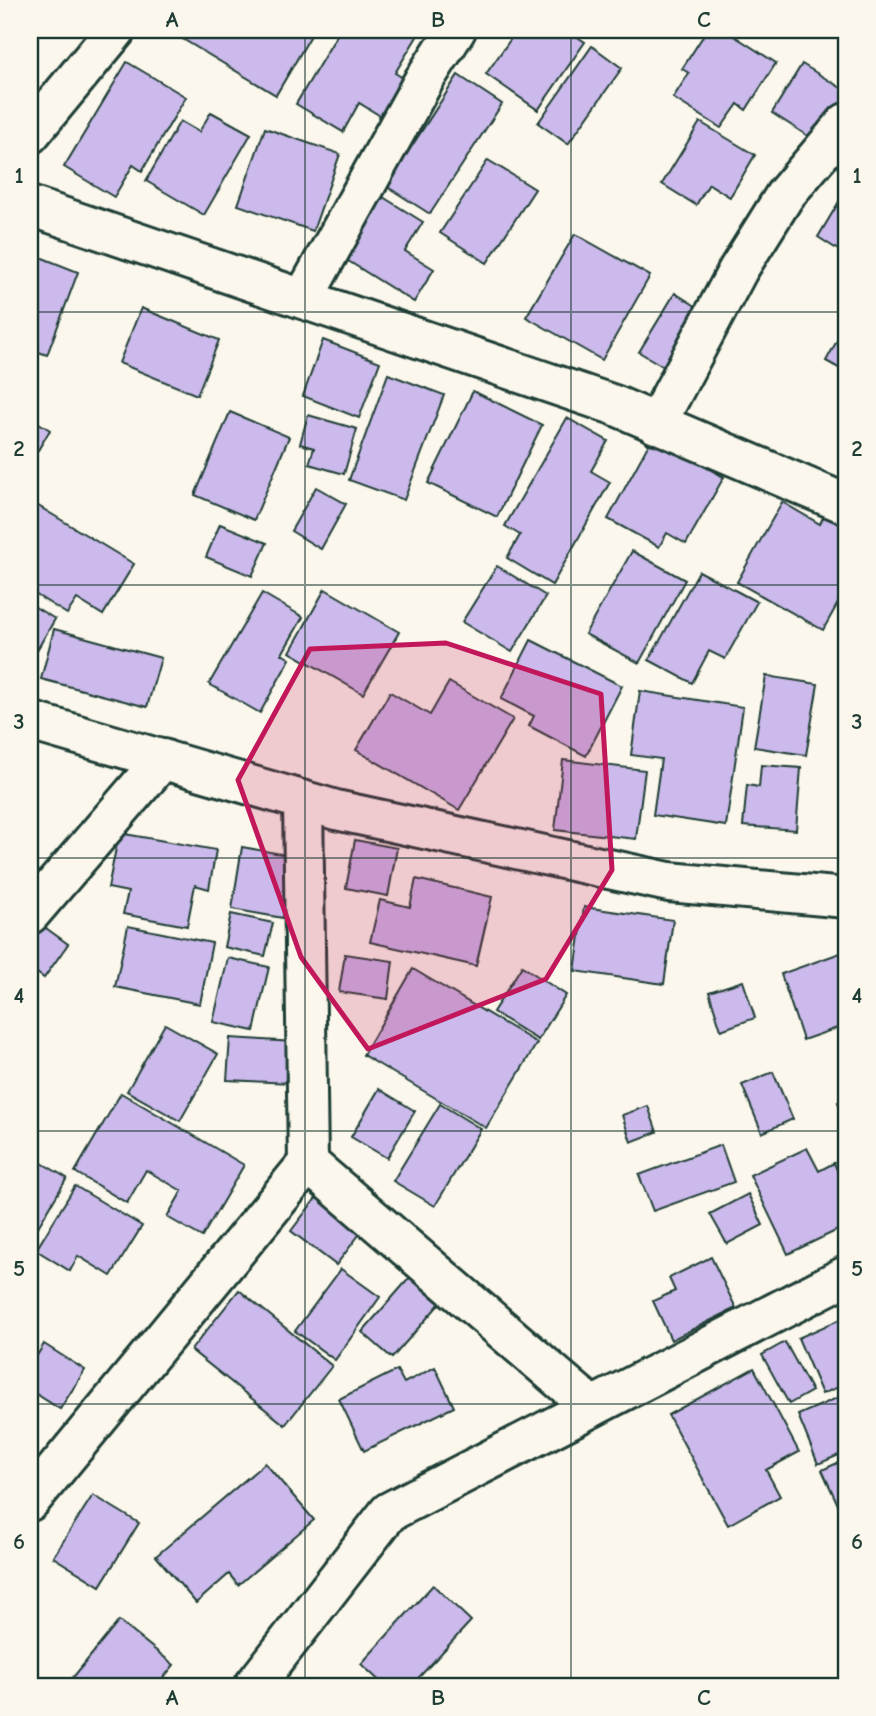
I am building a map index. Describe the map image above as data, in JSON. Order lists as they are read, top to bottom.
{
  "grid": {
    "columns": ["A", "B", "C"],
    "rows": [
      "1",
      "2",
      "3",
      "4",
      "5",
      "6"
    ]
  }
}
